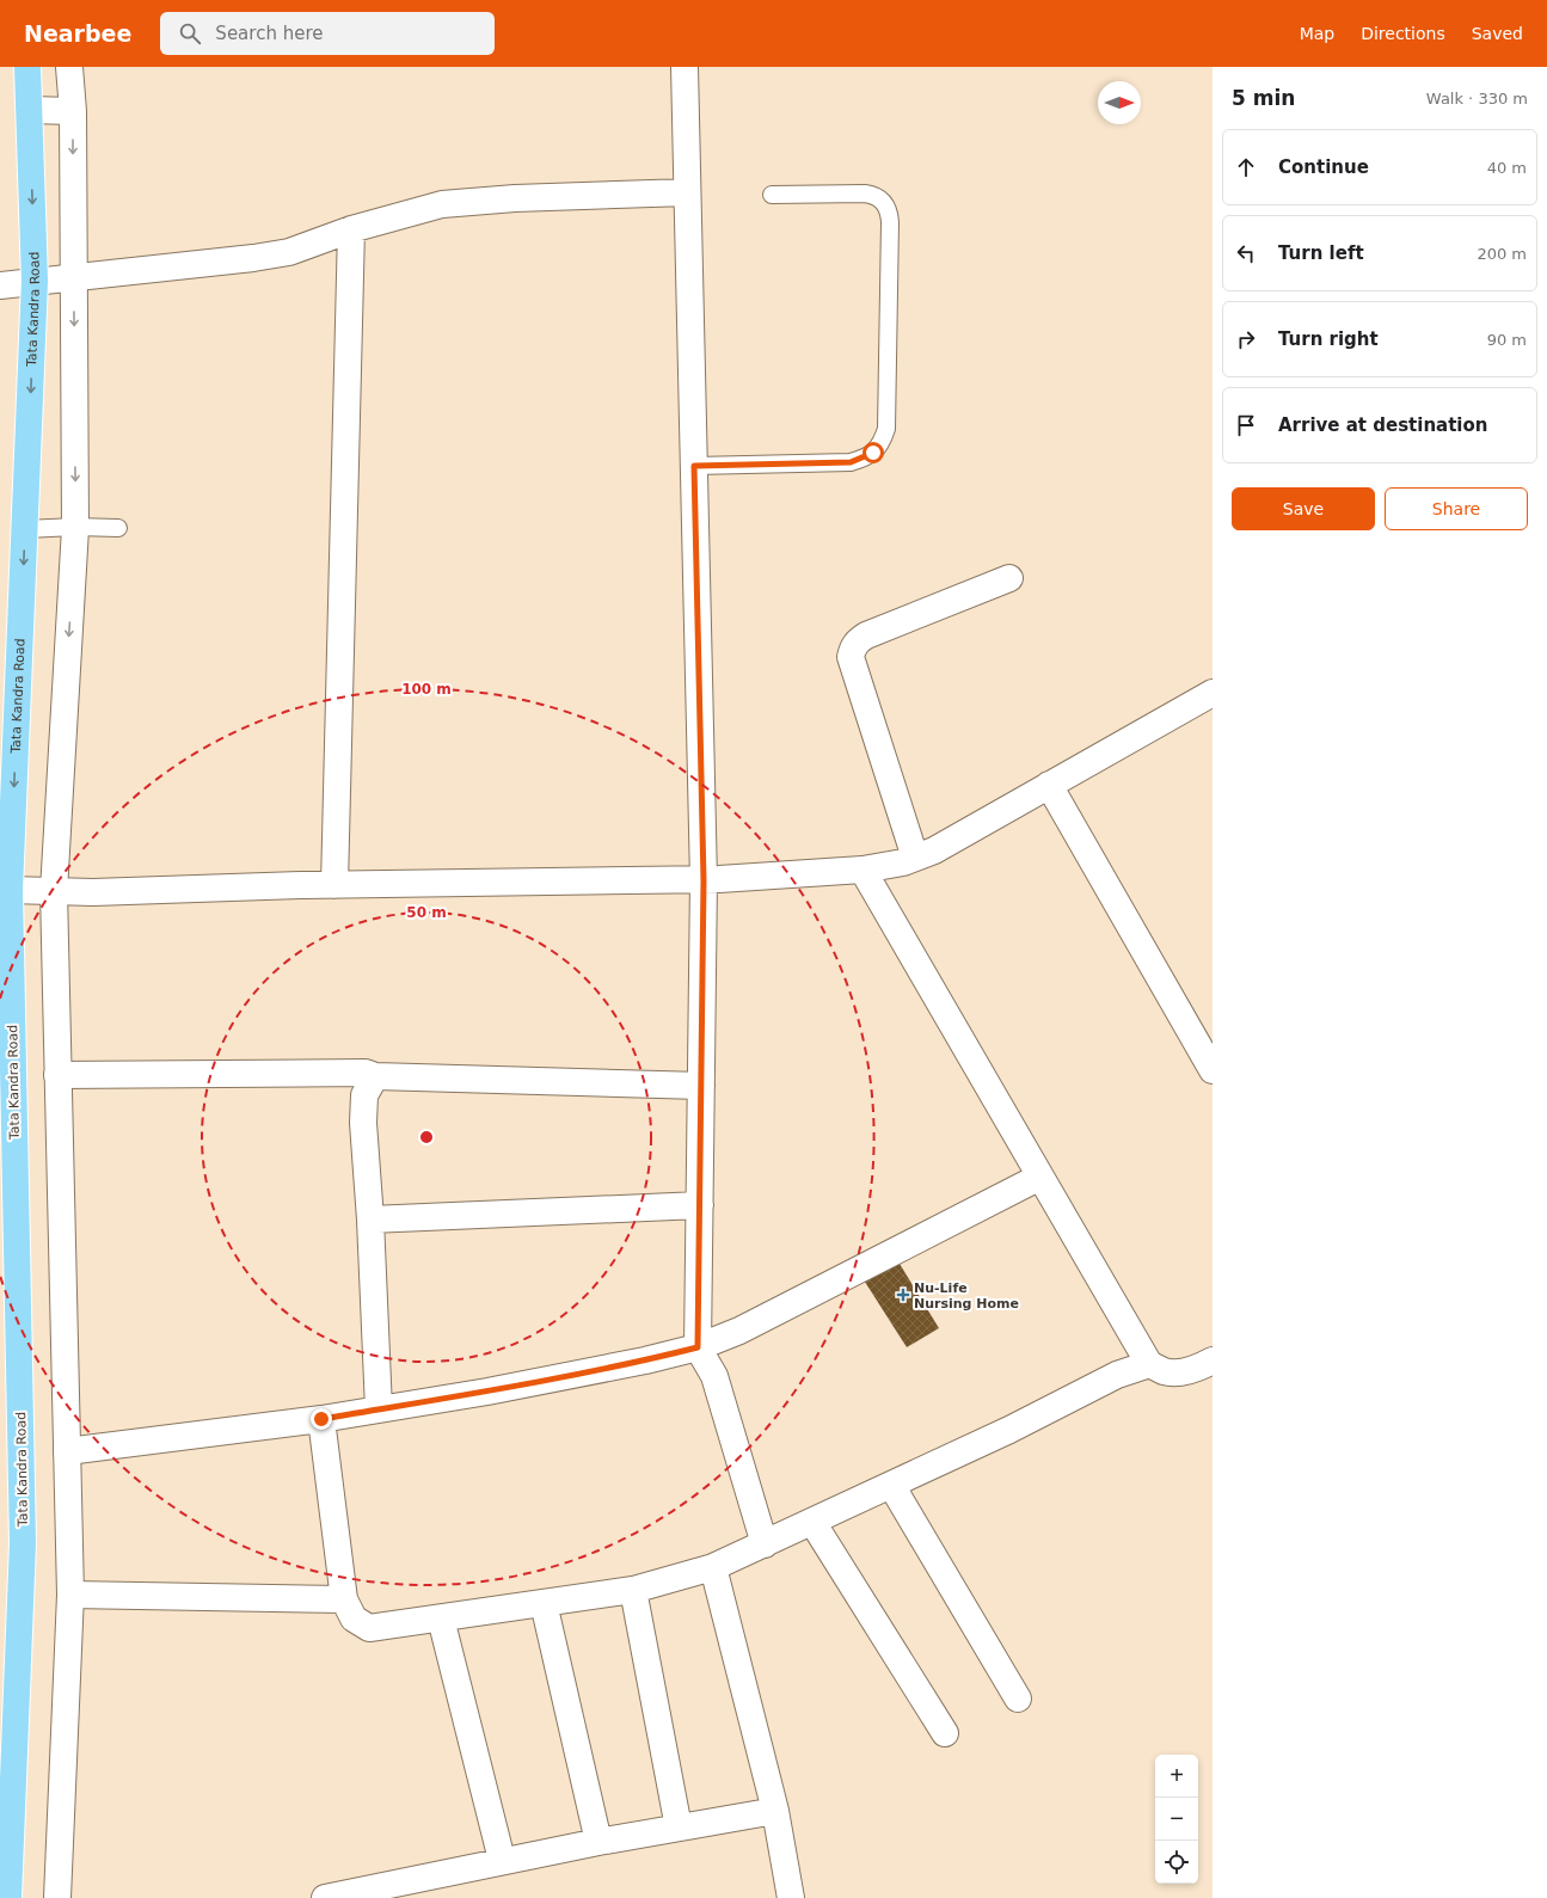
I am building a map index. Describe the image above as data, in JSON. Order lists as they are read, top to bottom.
{
  "streets": {
    "main road": ["Tata Kandra Road"]
  },
  "one_way": ["Tata Kandra Road"],
  "places": {
    "health": ["Nu-Life Nursing Home"]
  },
  "north": "right",
  "page": {
    "header": "Nearbee",
    "search": "Search here",
    "nav": ["Map", "Directions", "Saved"],
    "heading": ["5 min", "Walk · 330 m"],
    "list": [
      ["Continue", "40 m"],
      ["Turn left", "200 m"],
      ["Turn right", "90 m"],
      "Arrive at destination"
    ],
    "buttons": ["Save", "Share"],
    "map_buttons": ["+", "−"]
  },
  "rings": ["100 m", "50 m"]
}
